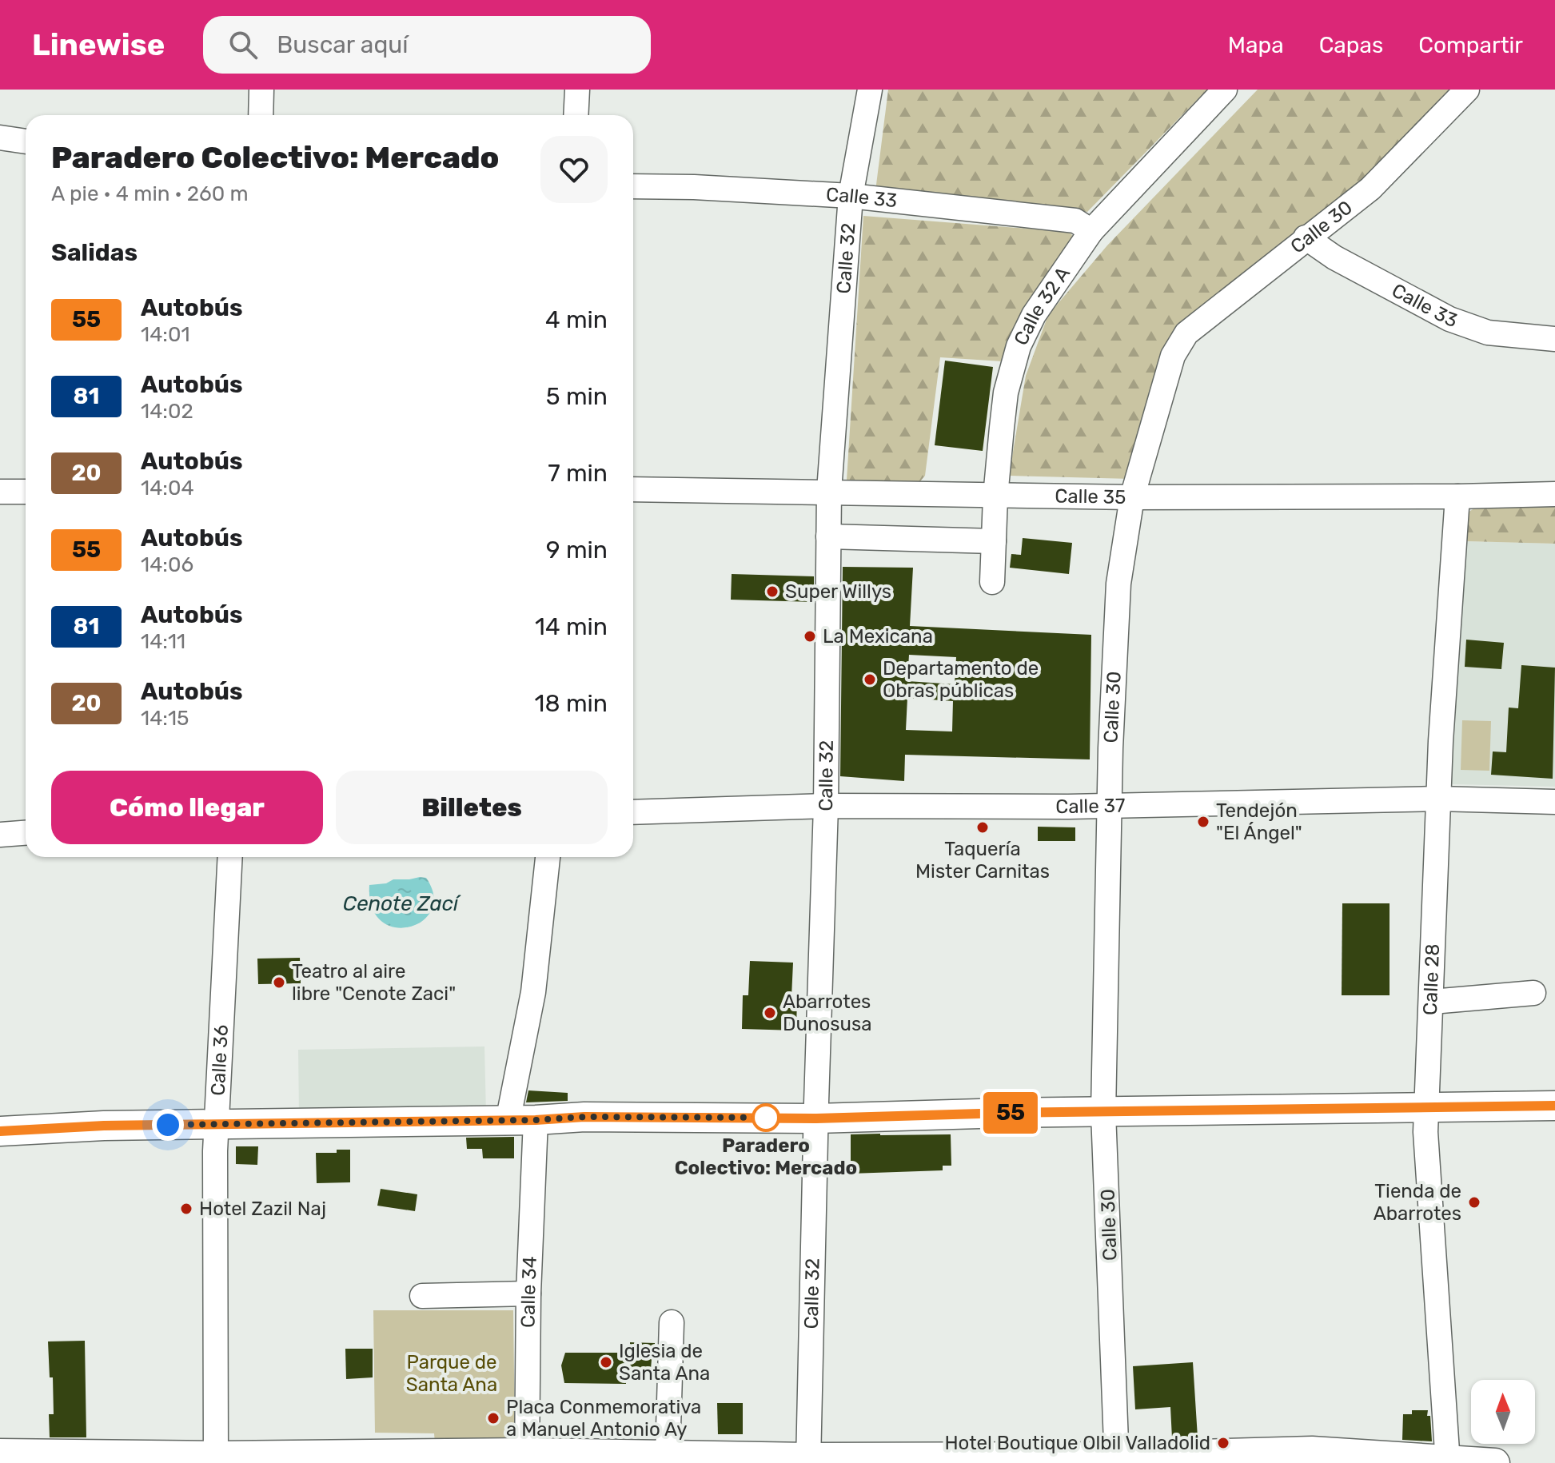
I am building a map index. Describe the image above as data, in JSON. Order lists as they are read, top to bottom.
{
  "streets": {
    "street": [
      "Calle 33",
      "Calle 30",
      "Calle 32",
      "Calle 32 A",
      "Calle 35",
      "Calle 37",
      "Calle 28",
      "Calle 36",
      "Calle 34"
    ]
  },
  "crossings": [
    ["Calle 33", "Calle 30"],
    ["Calle 33", "Calle 32"],
    ["Calle 33", "Calle 32 A"],
    ["Calle 30", "Calle 35"],
    ["Calle 30", "Calle 37"],
    ["Calle 32", "Calle 35"],
    ["Calle 32", "Calle 37"],
    ["Calle 32 A", "Calle 35"],
    ["Calle 35", "Calle 28"],
    ["Calle 37", "Calle 28"]
  ],
  "water": ["Cenote Zací"],
  "parks": ["Parque de Santa Ana"],
  "places": [
    "Super Willys",
    "La Mexicana",
    "Departamento de Obras públicas",
    "Tendejón \"El Ángel\"",
    "Taquería Mister Carnitas",
    "Teatro al aire libre \"Cenote Zaci\"",
    "Abarrotes Dunosusa",
    "Paradero Colectivo: Mercado",
    "Tienda de Abarrotes",
    "Hotel Zazil Naj",
    "Iglesia de Santa Ana",
    "Placa Conmemorativa a Manuel Antonio Ay",
    "Hotel Boutique Olbil Valladolid"
  ],
  "lines": ["bus line 55"],
  "north": "top",
  "page": {
    "header": "Linewise",
    "search": "Buscar aquí",
    "nav": ["Mapa", "Capas", "Compartir"],
    "on_map": "55",
    "heading": [
      ["Paradero Colectivo: Mercado", "A pie · 4 min · 260 m"],
      "Salidas"
    ],
    "list": [
      {
        "mark": "55",
        "name": "Autobús",
        "note": "14:01",
        "value": "4 min"
      },
      {
        "mark": "81",
        "name": "Autobús",
        "note": "14:02",
        "value": "5 min"
      },
      {
        "mark": "20",
        "name": "Autobús",
        "note": "14:04",
        "value": "7 min"
      },
      {
        "mark": "55",
        "name": "Autobús",
        "note": "14:06",
        "value": "9 min"
      },
      {
        "mark": "81",
        "name": "Autobús",
        "note": "14:11",
        "value": "14 min"
      },
      {
        "mark": "20",
        "name": "Autobús",
        "note": "14:15",
        "value": "18 min"
      }
    ],
    "buttons": ["Cómo llegar", "Billetes"]
  }
}
